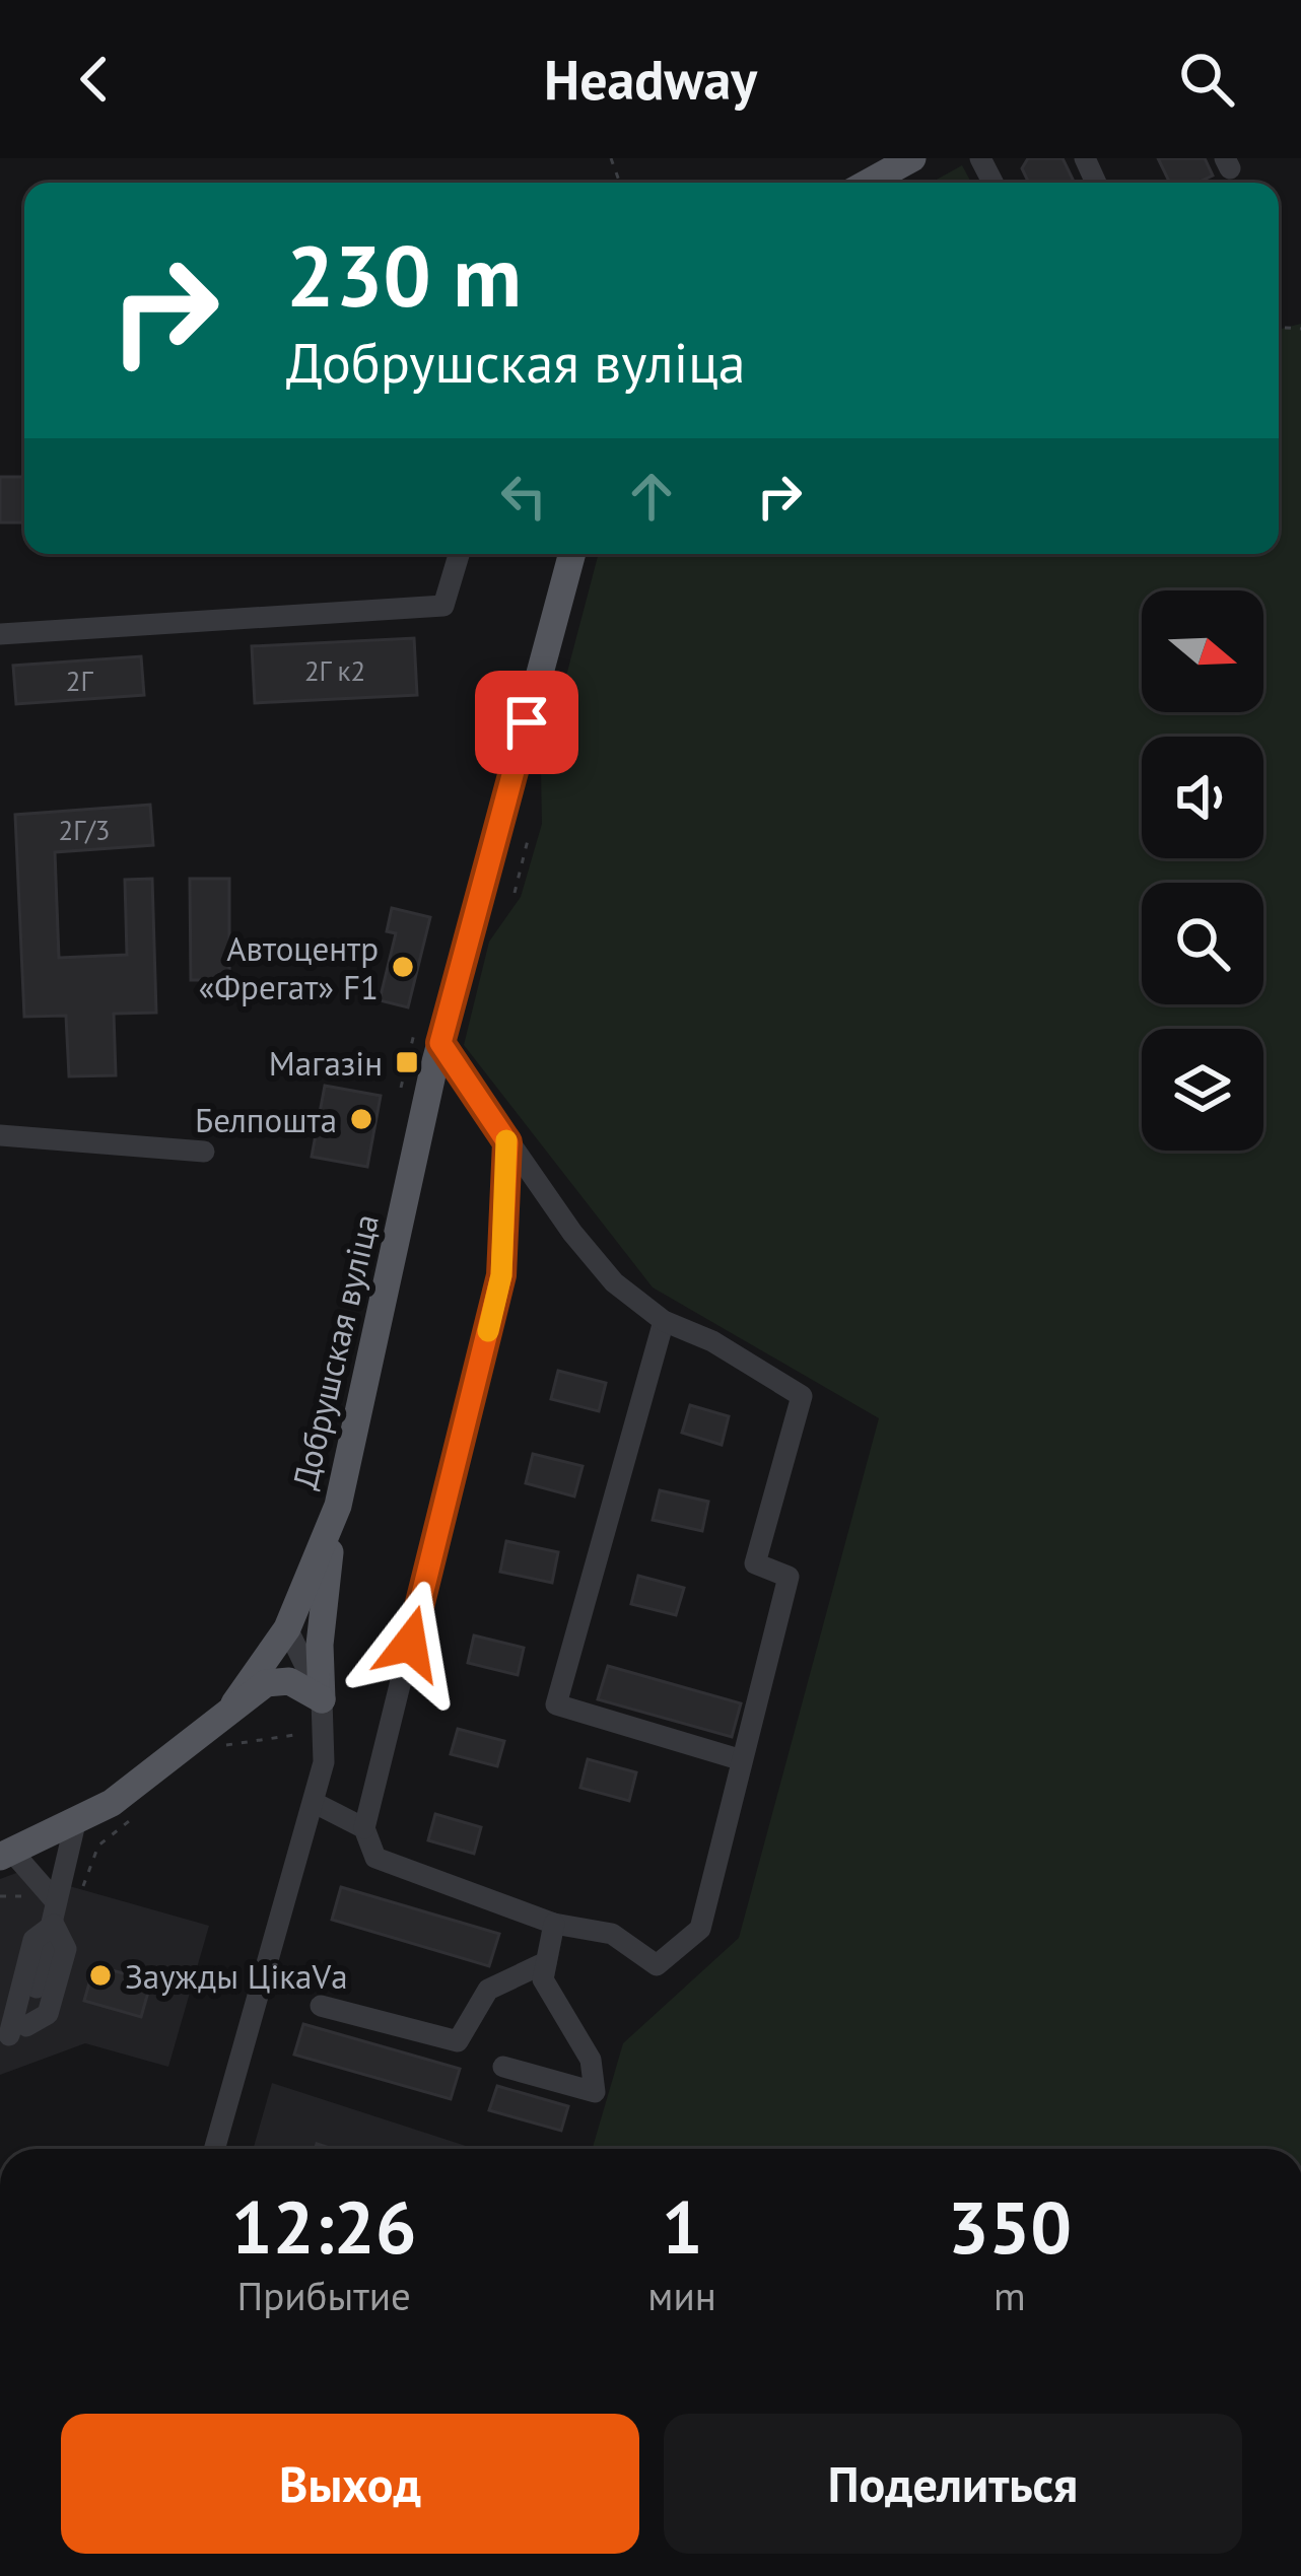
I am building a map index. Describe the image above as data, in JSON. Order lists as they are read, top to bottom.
{
  "streets": {
    "main road": ["Добрушская вуліца"]
  },
  "places": {
    "other": ["Автоцентр «Фрегат» F1", "Белпошта", "Заужды ЦікаVа"],
    "transit": ["Магазін"]
  },
  "house_numbers": ["2Г к2", "2Г", "2Г/3"],
  "north": "right",
  "page": {
    "header": "Headway",
    "turn": ["230 m", "Добрушская вуліца"],
    "eta": [
      "12:26",
      "Прибытие",
      "1",
      "мин",
      "350",
      "m"
    ],
    "buttons": ["Выход", "Поделиться"]
  }
}
